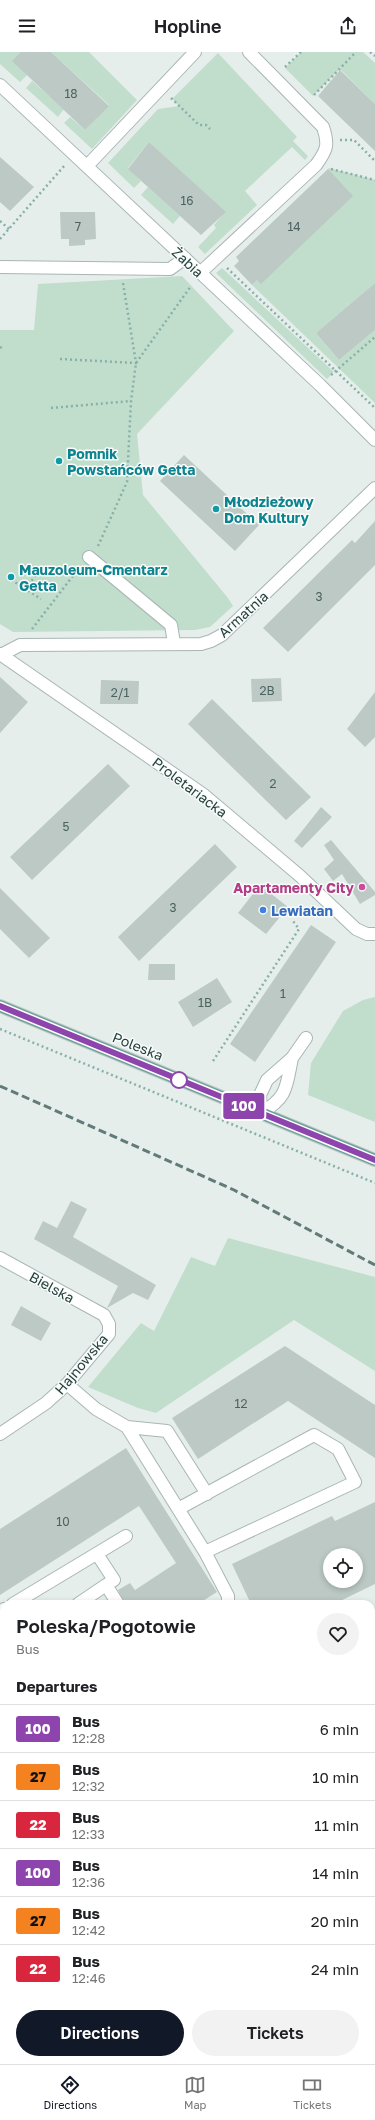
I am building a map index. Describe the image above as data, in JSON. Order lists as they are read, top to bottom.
{
  "streets": {
    "main road": ["Poleska"],
    "street": [
      "Żabia",
      "Armatnia",
      "Proletariacka",
      "Bielska",
      "Hajnowska"
    ]
  },
  "crossings": [
    ["Armatnia", "Proletariacka"],
    ["Bielska", "Hajnowska"]
  ],
  "places": [
    "Pomnik Powstańców Getta",
    "Młodzieżowy Dom Kultury",
    "Mauzoleum-Cmentarz Getta",
    "Apartamenty City",
    "Lewiatan"
  ],
  "lines": ["bus line 100"],
  "house_numbers": [
    "18",
    "16",
    "7",
    "14",
    "3",
    "2B",
    "2/1",
    "2",
    "5",
    "3",
    "1",
    "1B",
    "12",
    "10"
  ],
  "page": {
    "header": "Hopline",
    "on_map": "100",
    "heading": [
      ["Poleska/Pogotowie", "Bus"],
      "Departures"
    ],
    "list": [
      {
        "mark": "100",
        "name": "Bus",
        "note": "12:28",
        "value": "6 min"
      },
      {
        "mark": "27",
        "name": "Bus",
        "note": "12:32",
        "value": "10 min"
      },
      {
        "mark": "22",
        "name": "Bus",
        "note": "12:33",
        "value": "11 min"
      },
      {
        "mark": "100",
        "name": "Bus",
        "note": "12:36",
        "value": "14 min"
      },
      {
        "mark": "27",
        "name": "Bus",
        "note": "12:42",
        "value": "20 min"
      },
      {
        "mark": "22",
        "name": "Bus",
        "note": "12:46",
        "value": "24 min"
      }
    ],
    "buttons": ["Directions", "Tickets"],
    "tabs": ["Directions", "Map", "Tickets"]
  }
}
